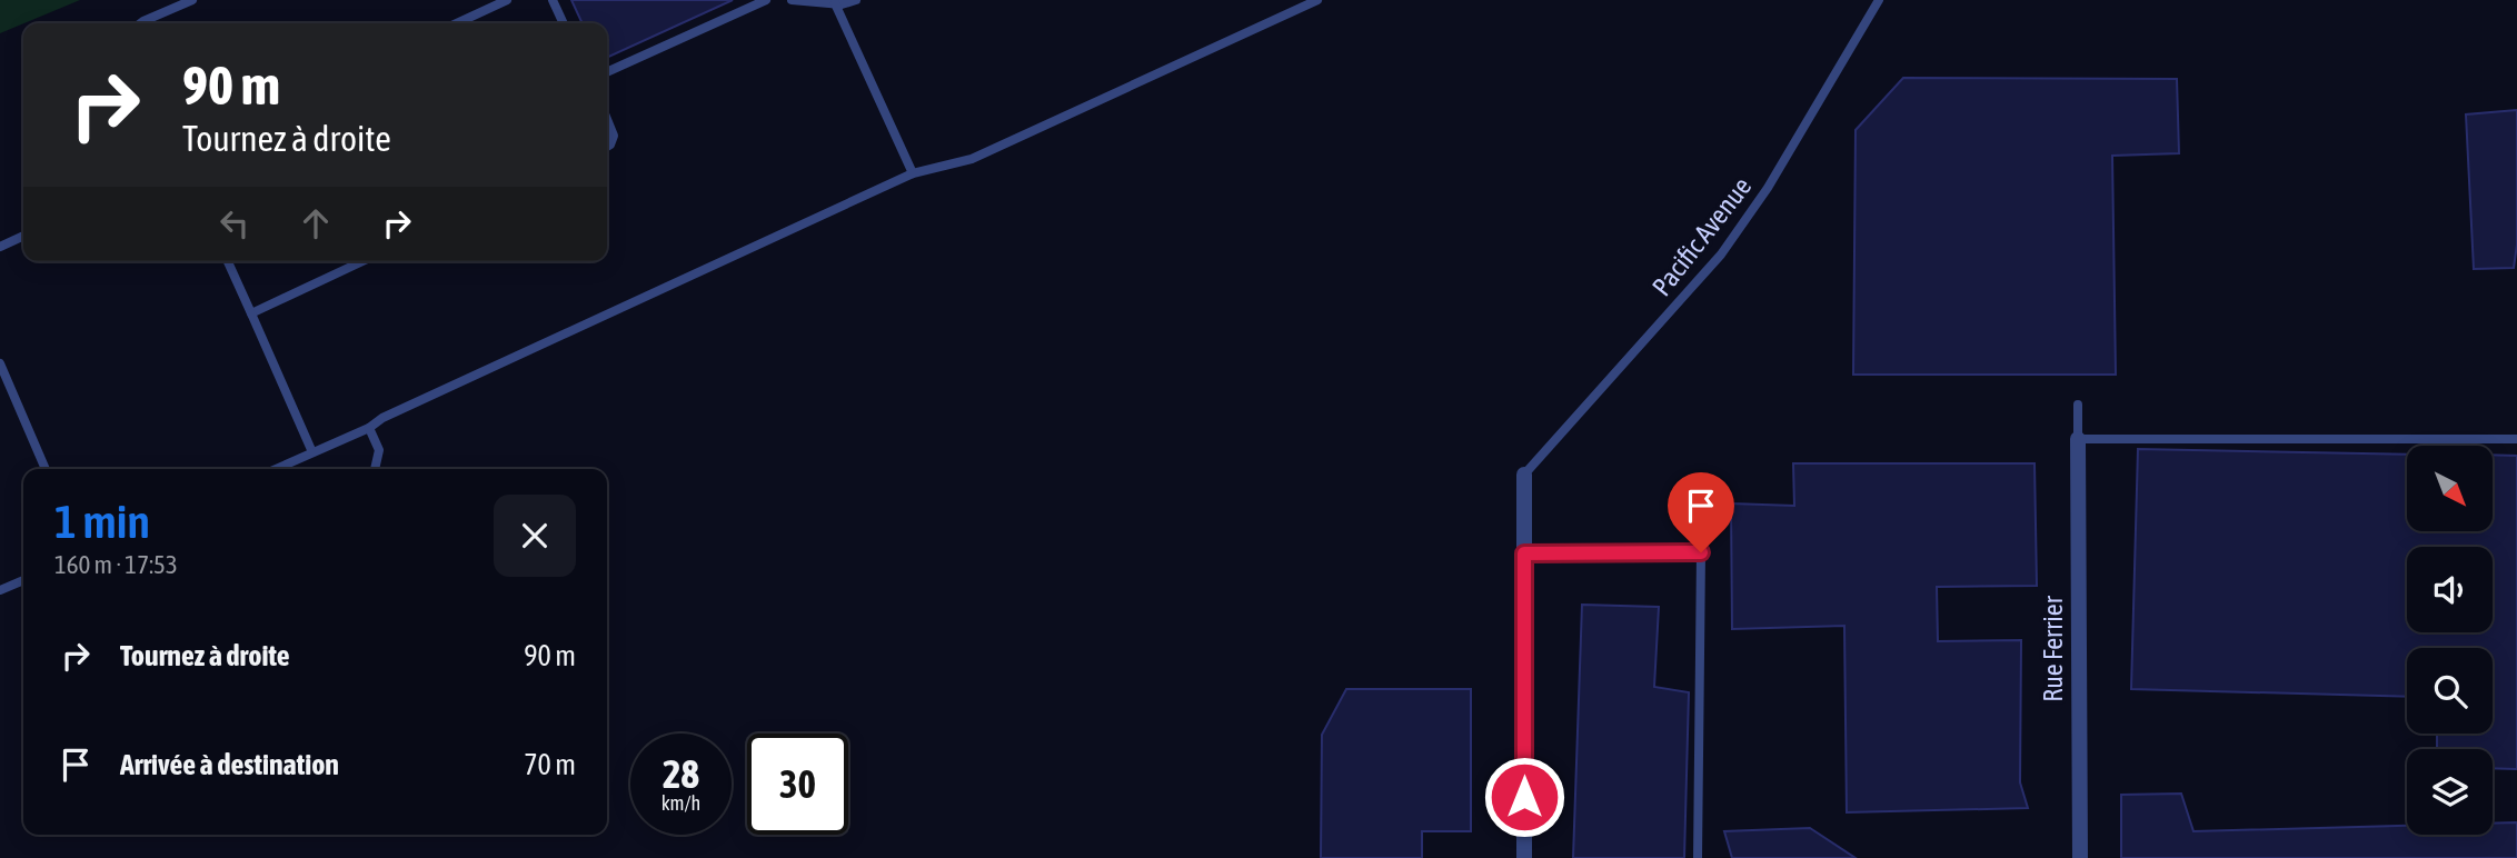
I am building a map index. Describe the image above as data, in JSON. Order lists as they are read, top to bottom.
{
  "streets": {
    "street": ["Rue Ferrier"],
    "lane": ["Pacific Avenue"]
  },
  "north": "bottom right",
  "page": {
    "turn": ["90 m", "Tournez à droite"],
    "heading": ["1 min", "160 m · 17:53"],
    "list": [
      {
        "name": "Tournez à droite",
        "value": "90 m"
      },
      {
        "name": "Arrivée à destination",
        "value": "70 m"
      }
    ],
    "speed": "28 km/h",
    "limit": "30"
  }
}
